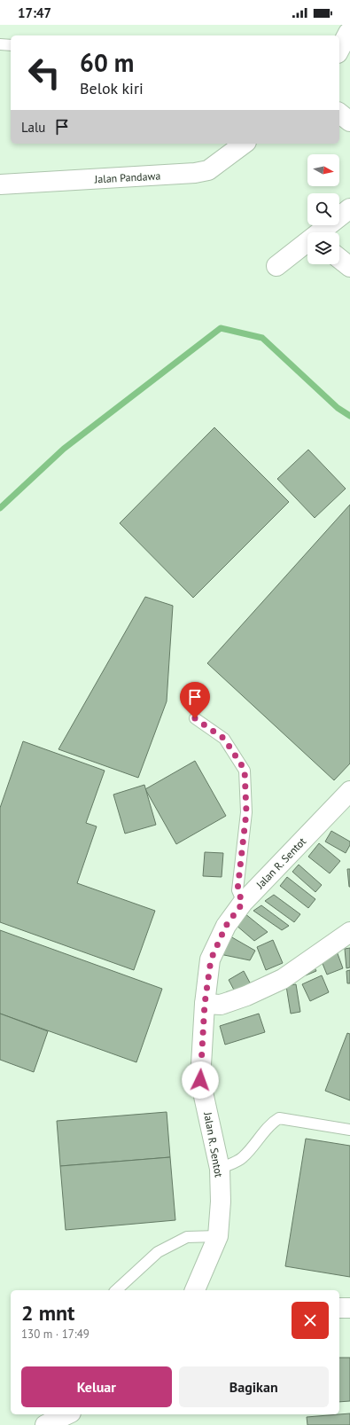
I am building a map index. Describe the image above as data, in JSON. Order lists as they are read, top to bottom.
{
  "streets": {
    "street": ["Jalan Pandawa", "Jalan R. Sentot"]
  },
  "north": "right",
  "page": {
    "status": "17:47",
    "turn": ["60 m", "Belok kiri"],
    "then": "Lalu",
    "heading": ["2 mnt", "130 m · 17:49"],
    "buttons": ["Keluar", "Bagikan"]
  }
}
